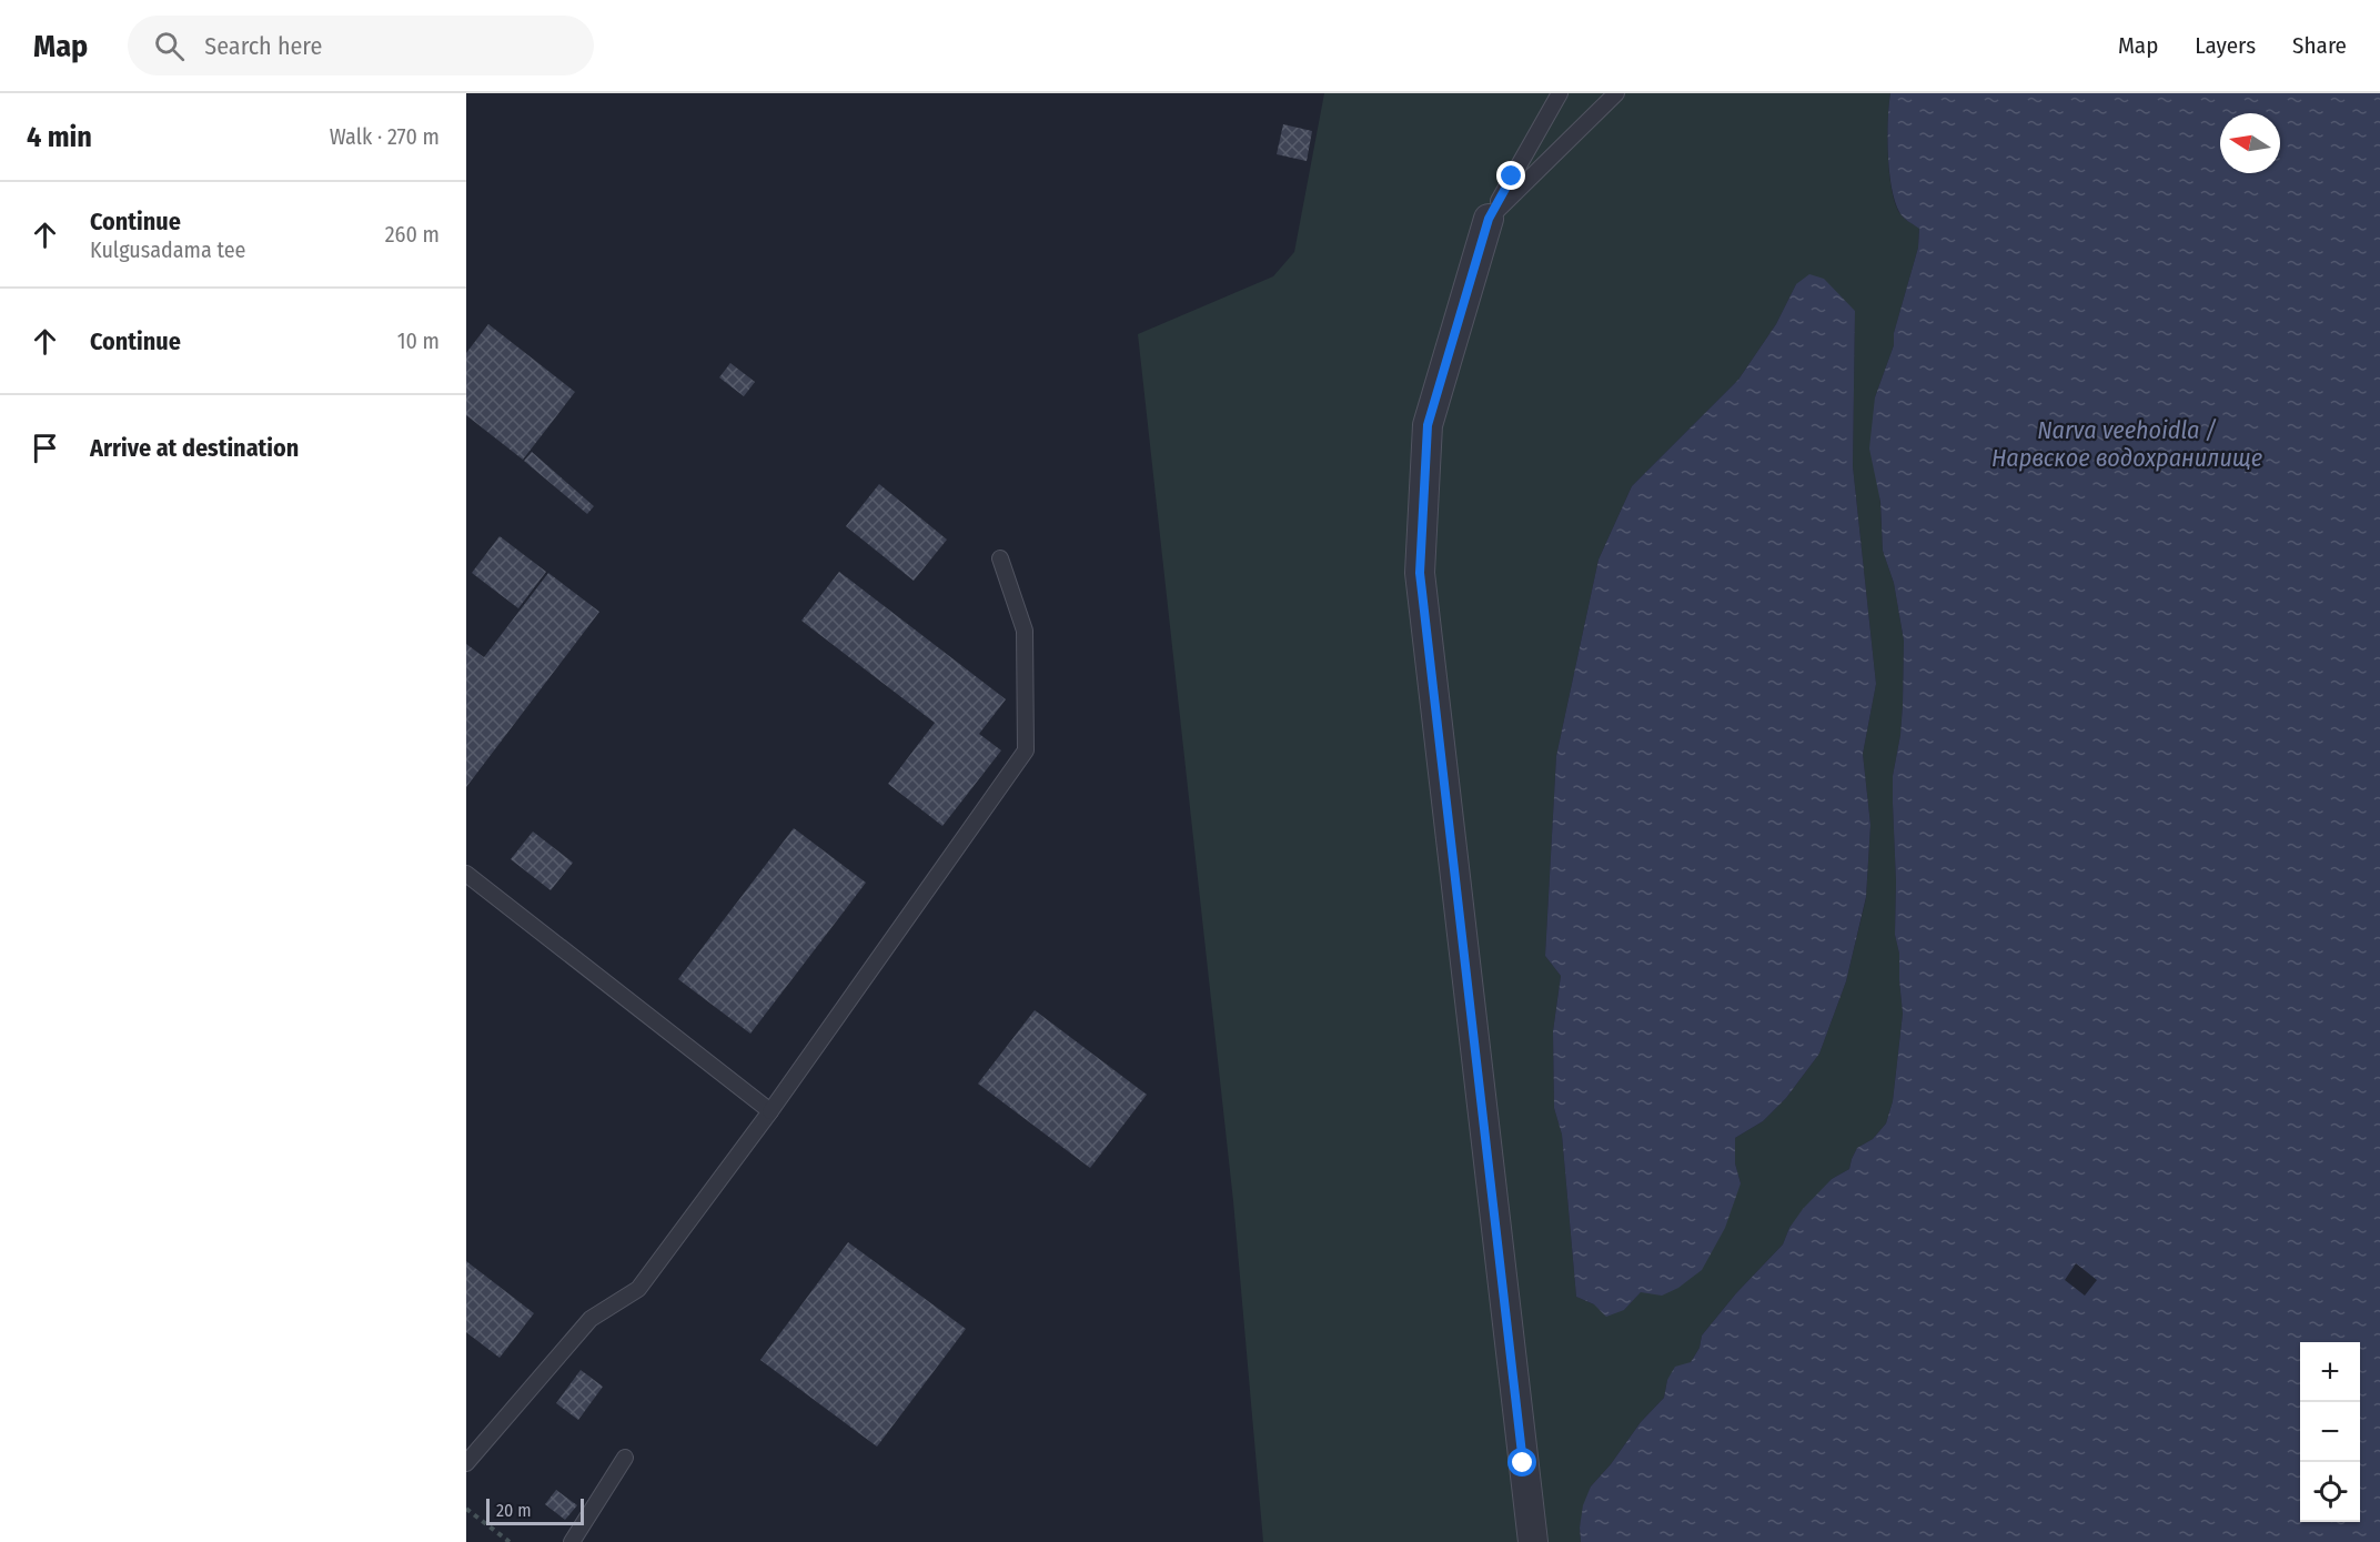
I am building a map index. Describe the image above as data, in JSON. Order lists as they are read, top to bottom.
{
  "water": ["Narva veehoidla / Нарвское водохранилище"],
  "scale_bar": "20 m",
  "north": "left",
  "page": {
    "header": "Map",
    "search": "Search here",
    "nav": ["Map", "Layers", "Share"],
    "heading": ["4 min", "Walk · 270 m"],
    "list": [
      ["Continue", "Kulgusadama tee", "260 m"],
      ["Continue", "10 m"],
      "Arrive at destination"
    ],
    "map_buttons": ["+", "−"],
    "scale": "20 m"
  }
}
